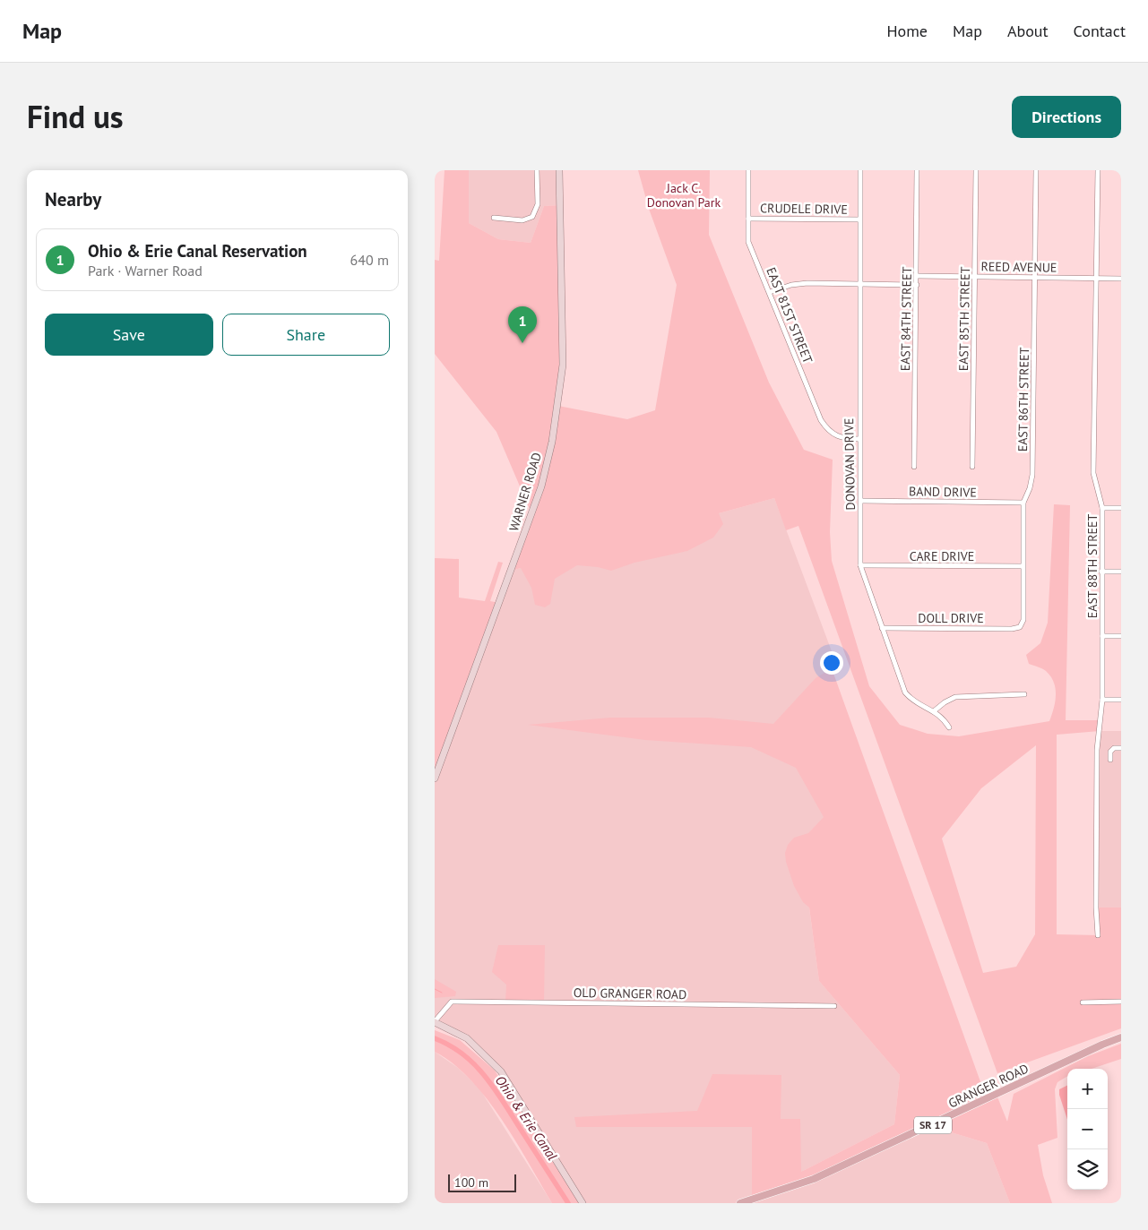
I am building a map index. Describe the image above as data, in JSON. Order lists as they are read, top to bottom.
{
  "streets": {
    "main road": ["WARNER ROAD", "GRANGER ROAD", "SR 17"],
    "street": [
      "CRUDELE DRIVE",
      "REED AVENUE",
      "EAST 81ST STREET",
      "EAST 84TH STREET",
      "EAST 85TH STREET",
      "EAST 86TH STREET",
      "DONOVAN DRIVE",
      "BAND DRIVE",
      "CARE DRIVE",
      "EAST 88TH STREET",
      "DOLL DRIVE",
      "OLD GRANGER ROAD"
    ]
  },
  "crossings": [
    ["CRUDELE DRIVE", "EAST 81ST STREET"],
    ["CRUDELE DRIVE", "DONOVAN DRIVE"],
    ["REED AVENUE", "EAST 84TH STREET"],
    ["REED AVENUE", "EAST 85TH STREET"],
    ["REED AVENUE", "EAST 86TH STREET"],
    ["REED AVENUE", "EAST 88TH STREET"],
    ["EAST 81ST STREET", "DONOVAN DRIVE"],
    ["EAST 86TH STREET", "BAND DRIVE"],
    ["EAST 86TH STREET", "CARE DRIVE"],
    ["EAST 86TH STREET", "DOLL DRIVE"],
    ["DONOVAN DRIVE", "BAND DRIVE"],
    ["DONOVAN DRIVE", "CARE DRIVE"],
    ["DONOVAN DRIVE", "DOLL DRIVE"]
  ],
  "water": ["Ohio & Erie Canal"],
  "parks": ["Jack C. Donovan Park"],
  "scale_bar": "100 m",
  "page": {
    "header": "Map",
    "nav": [
      "Home",
      "Map",
      "About",
      "Contact"
    ],
    "title": "Find us",
    "buttons": [
      "Directions",
      ["Save", "Share"]
    ],
    "heading": "Nearby",
    "list": [
      {
        "mark": "1",
        "name": "Ohio & Erie Canal Reservation",
        "note": "Park · Warner Road",
        "value": "640 m"
      }
    ],
    "pins": "1",
    "map_buttons": ["+", "−"],
    "scale": "100 m"
  }
}
